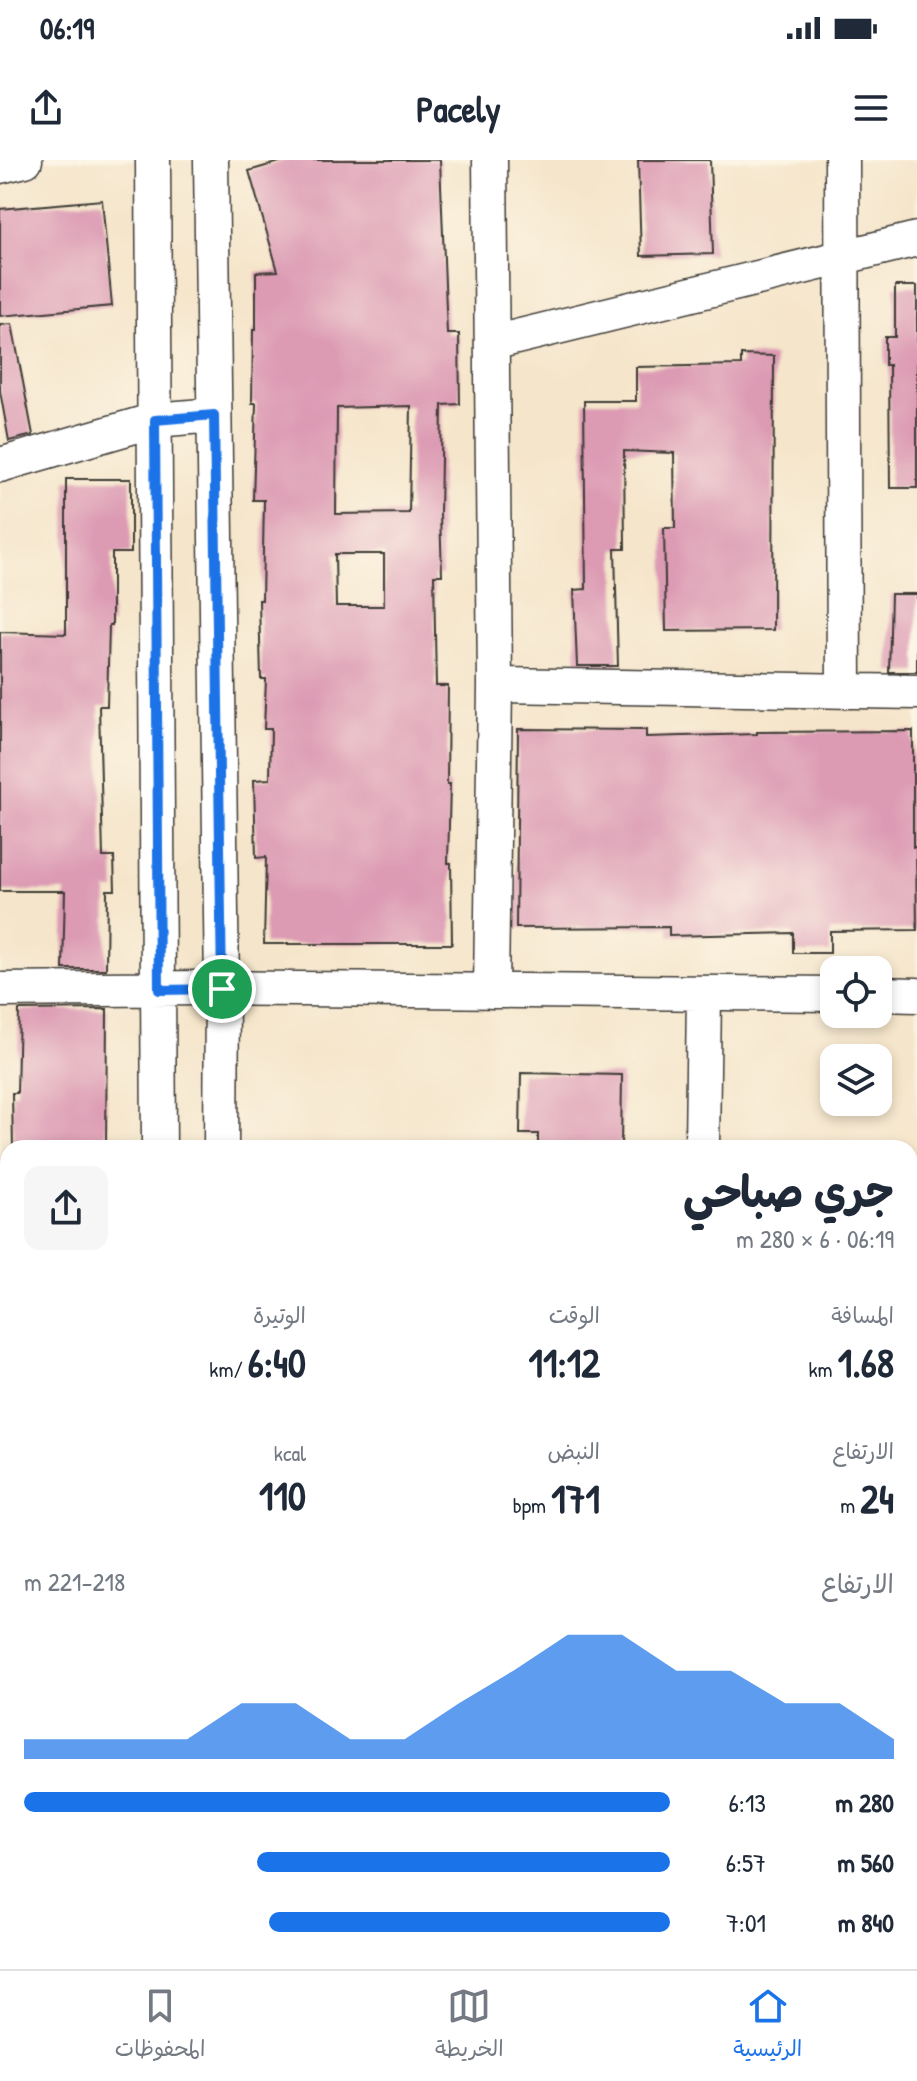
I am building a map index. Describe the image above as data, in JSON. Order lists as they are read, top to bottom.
{
  "page": {
    "status": "06:19",
    "header": "Pacely",
    "heading": ["جري صباحي", "06:19 · 6 × 280 m"],
    "stats": [
      ["المسافة", "1.68 km"],
      ["الوقت", "11:12"],
      ["الوتيرة", "6:40 /km"],
      ["الارتفاع", "24 m"],
      ["النبض", "171 bpm"],
      ["kcal", "110"]
    ],
    "chart": ["الارتفاع", "218–221 m"],
    "list": [
      {
        "name": "280 m",
        "note": "6:13"
      },
      {
        "name": "560 m",
        "note": "6:57"
      },
      {
        "name": "840 m",
        "note": "7:01"
      }
    ],
    "tabs": ["الرئيسية", "الخريطة", "المحفوظات"]
  }
}
